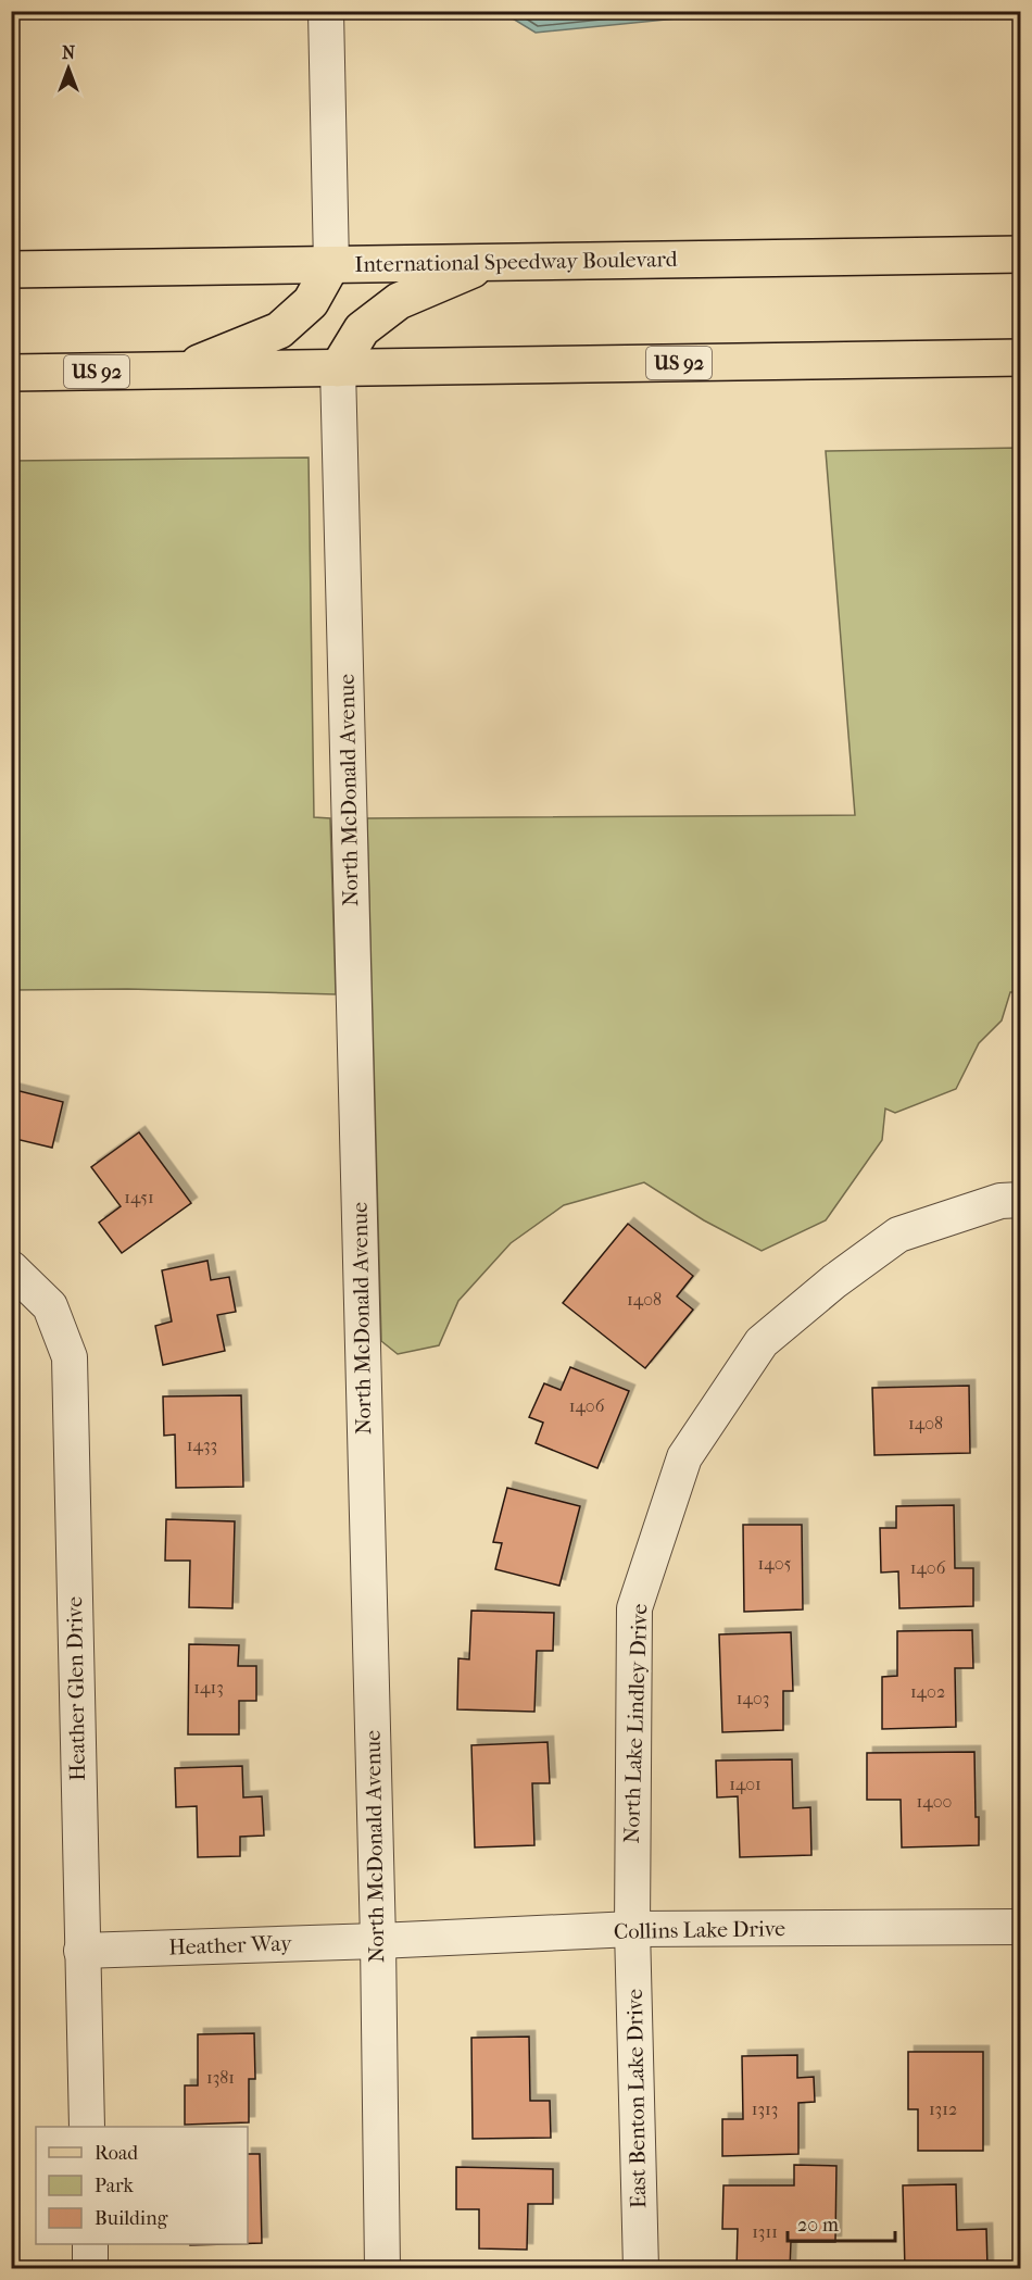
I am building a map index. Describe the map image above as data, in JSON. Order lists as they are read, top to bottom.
{
  "streets": {
    "main road": ["International Speedway Boulevard", "US 92"],
    "street": [
      "North McDonald Avenue",
      "Heather Glen Drive",
      "North Lake Lindley Drive",
      "Collins Lake Drive",
      "Heather Way",
      "East Benton Lake Drive"
    ]
  },
  "crossings": [
    ["US 92", "North McDonald Avenue"],
    ["North McDonald Avenue", "Collins Lake Drive"],
    ["North McDonald Avenue", "Heather Way"],
    ["Heather Glen Drive", "Heather Way"],
    ["North Lake Lindley Drive", "Collins Lake Drive"],
    ["North Lake Lindley Drive", "East Benton Lake Drive"],
    ["Collins Lake Drive", "Heather Way"],
    ["Collins Lake Drive", "East Benton Lake Drive"]
  ],
  "house_numbers": [
    "1451",
    "1408",
    "1406",
    "1408",
    "1433",
    "1405",
    "1406",
    "1413",
    "1402",
    "1403",
    "1401",
    "1400",
    "1381",
    "1313",
    "1312",
    "1311"
  ],
  "legend": ["Road", "Park", "Building"],
  "scale_bar": "20 m",
  "north": "top"
}
